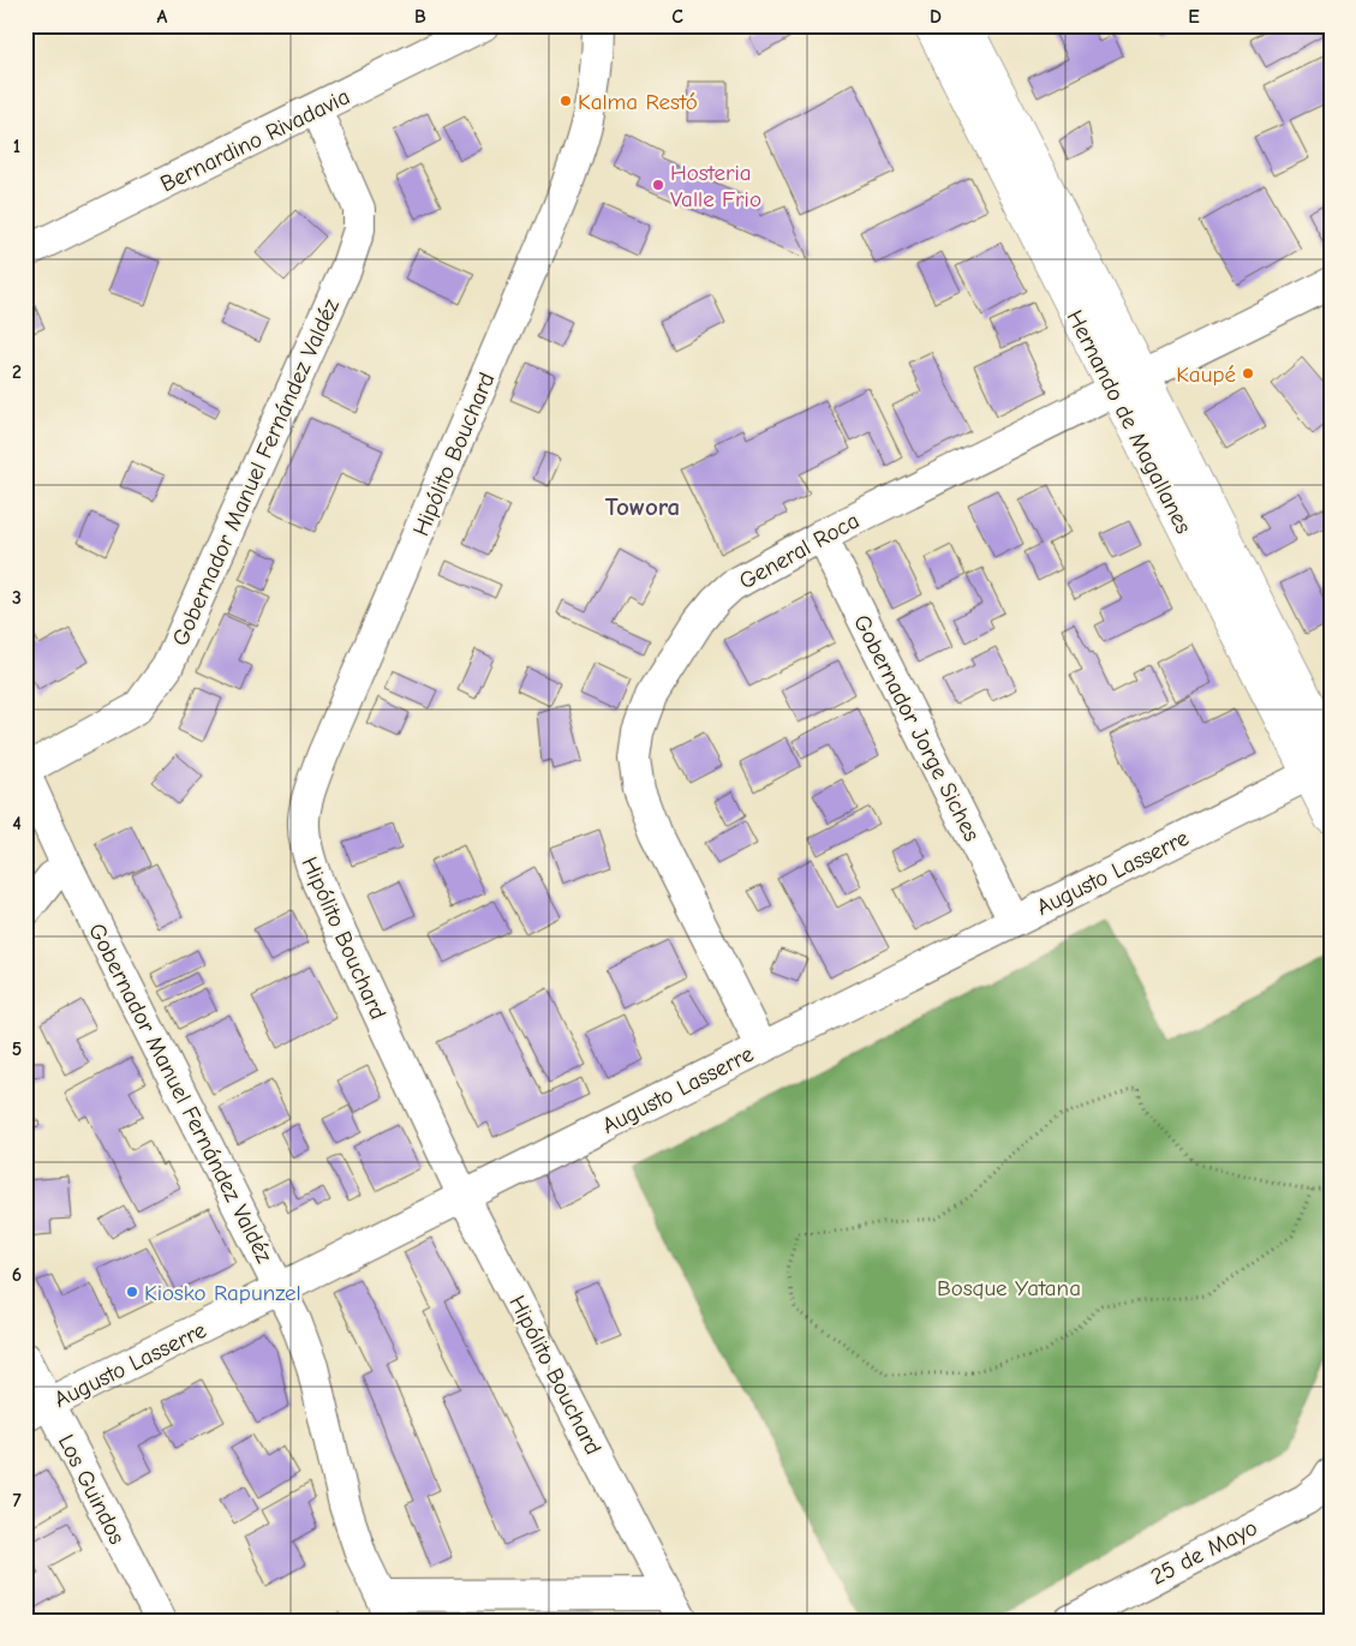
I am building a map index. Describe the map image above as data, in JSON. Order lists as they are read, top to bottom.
{
  "streets": {
    "main road": ["Hernando de Magallanes"],
    "street": [
      "Bernardino Rivadavia",
      "Hipólito Bouchard",
      "Gobernador Manuel Fernández Valdéz",
      "General Roca",
      "Gobernador Jorge Siches",
      "Augusto Lasserre",
      "Los Guindos",
      "25 de Mayo"
    ]
  },
  "crossings": [
    ["Bernardino Rivadavia", "Gobernador Manuel Fernández Valdéz"],
    ["Hernando de Magallanes", "General Roca"],
    ["Hernando de Magallanes", "Augusto Lasserre"],
    ["Hipólito Bouchard", "Augusto Lasserre"],
    ["Gobernador Manuel Fernández Valdéz", "Augusto Lasserre"],
    ["General Roca", "Gobernador Jorge Siches"],
    ["General Roca", "Augusto Lasserre"],
    ["Gobernador Jorge Siches", "Augusto Lasserre"],
    ["Augusto Lasserre", "Los Guindos"]
  ],
  "districts": ["Towora"],
  "parks": ["Bosque Yatana"],
  "places": [
    "Kalma Restó",
    "Hosteria Valle Frio",
    "Kaupé",
    "Kiosko Rapunzel"
  ],
  "grid": {
    "columns": [
      "A",
      "B",
      "C",
      "D",
      "E"
    ],
    "rows": [
      "1",
      "2",
      "3",
      "4",
      "5",
      "6",
      "7"
    ]
  }
}
